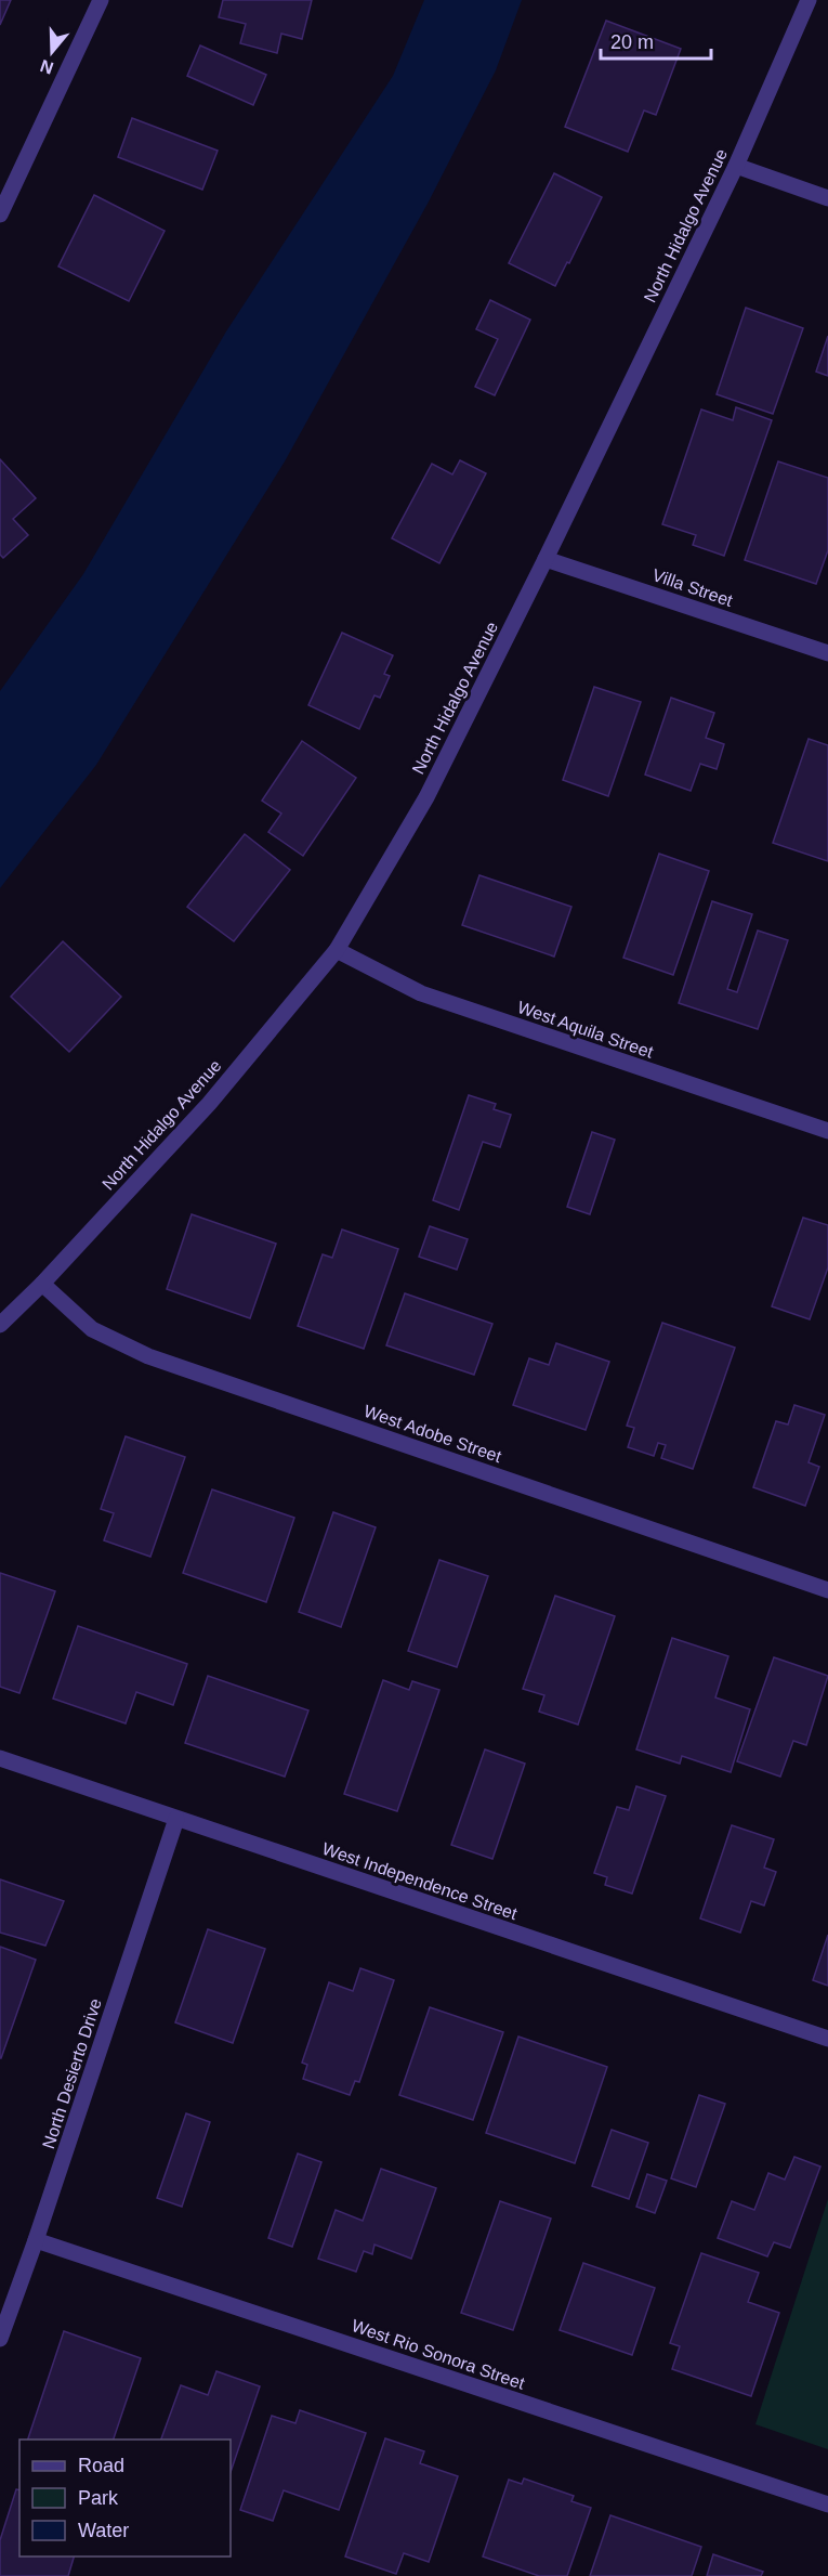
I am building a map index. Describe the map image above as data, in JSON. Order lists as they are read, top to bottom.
{
  "streets": {
    "street": [
      "North Hidalgo Avenue",
      "Villa Street",
      "West Aquila Street",
      "West Adobe Street",
      "West Independence Street",
      "North Desierto Drive",
      "West Rio Sonora Street"
    ]
  },
  "crossings": [
    ["North Hidalgo Avenue", "Villa Street"],
    ["North Hidalgo Avenue", "West Aquila Street"],
    ["North Hidalgo Avenue", "West Adobe Street"],
    ["West Independence Street", "North Desierto Drive"],
    ["North Desierto Drive", "West Rio Sonora Street"]
  ],
  "legend": ["Road", "Park", "Water"],
  "scale_bar": "20 m",
  "north": "bottom"
}
